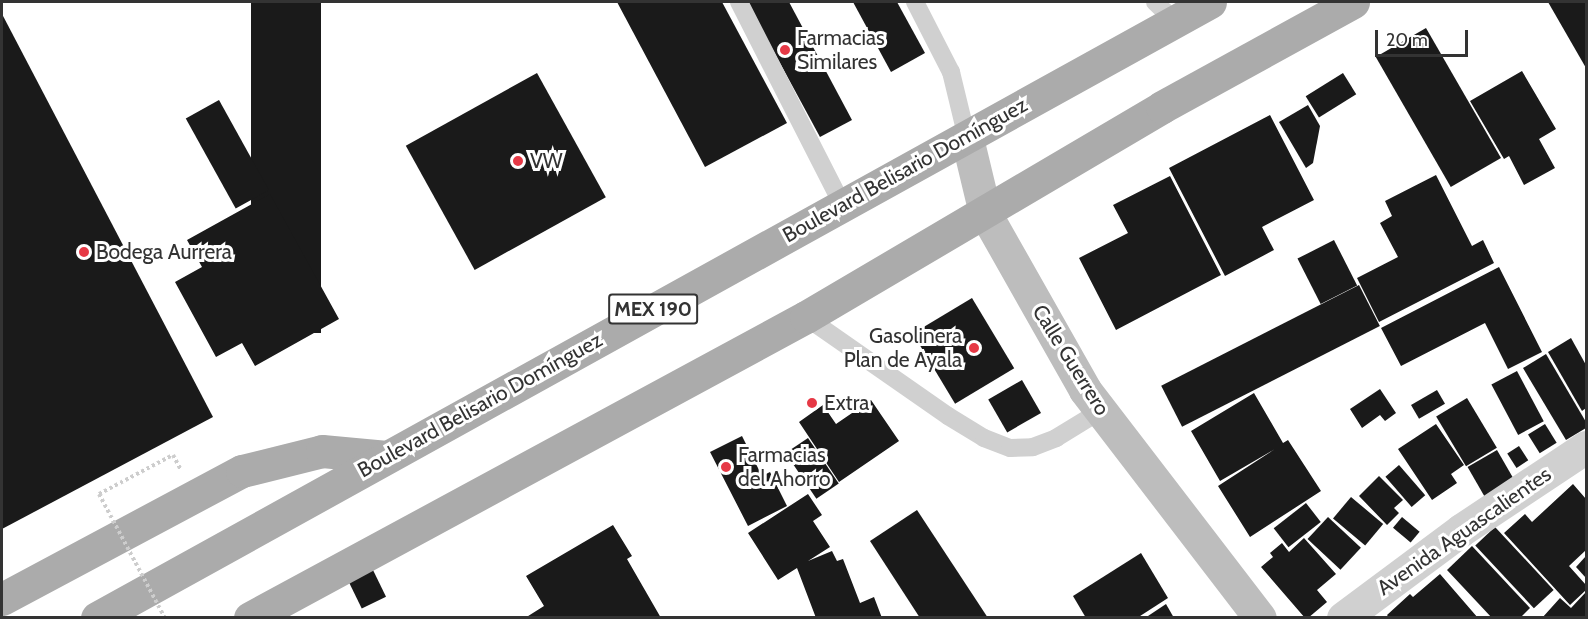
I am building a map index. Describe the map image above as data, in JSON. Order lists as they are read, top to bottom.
{
  "streets": {
    "main road": ["Boulevard Belisario Domínguez", "MEX 190", "Calle Guerrero"],
    "street": ["Avenida Aguascalientes"]
  },
  "crossings": [
    ["Boulevard Belisario Domínguez", "Calle Guerrero"]
  ],
  "places": [
    "Farmacias Similares",
    "VW",
    "Bodega Aurrera",
    "Gasolinera Plan de Ayala",
    "Extra",
    "Farmacias del Ahorro"
  ],
  "scale_bar": "20 m"
}
